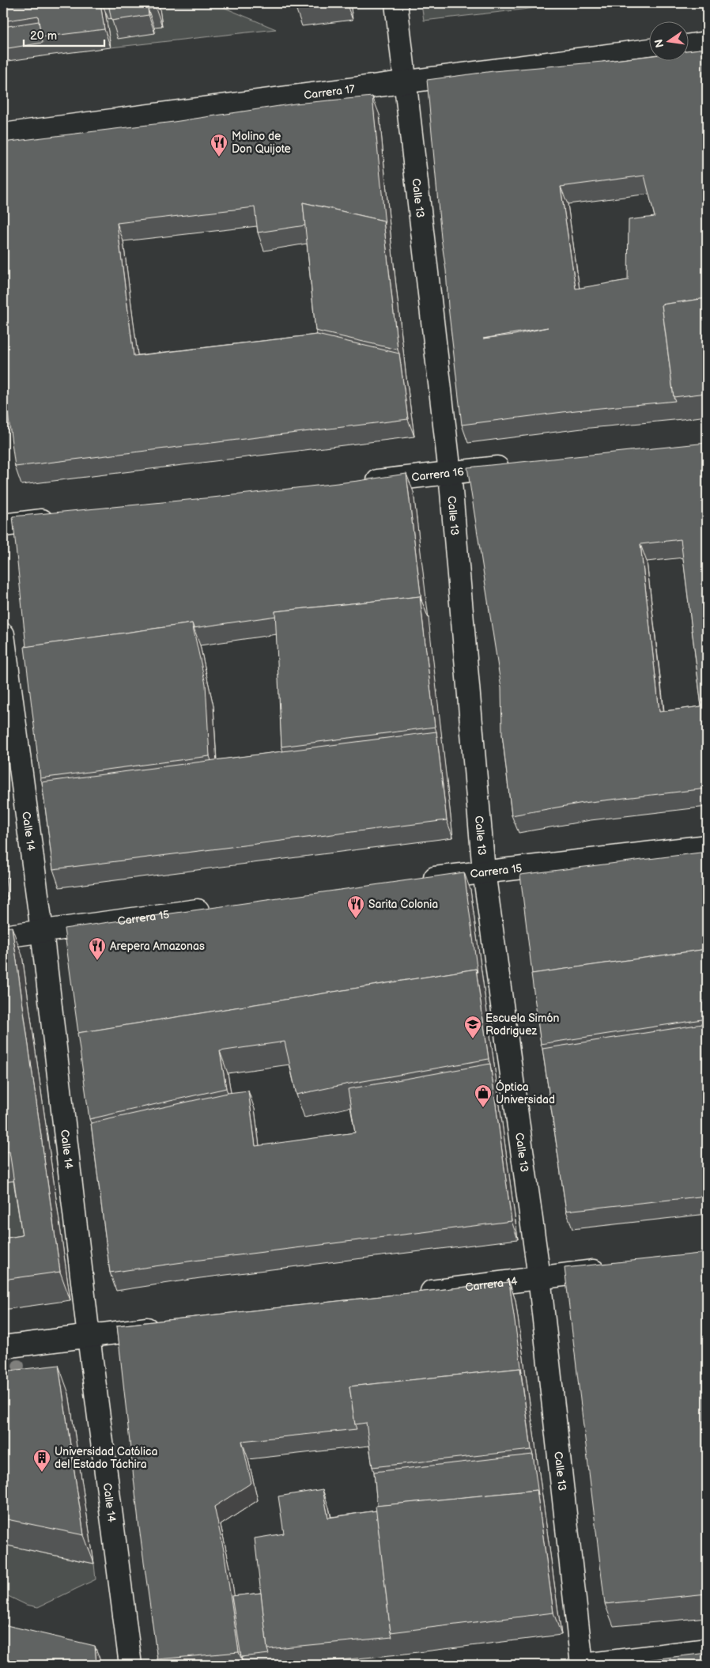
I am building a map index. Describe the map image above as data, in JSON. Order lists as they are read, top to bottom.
{
  "streets": {
    "street": [
      "Carrera 17",
      "Calle 13",
      "Carrera 16",
      "Calle 14",
      "Carrera 15",
      "Carrera 14"
    ]
  },
  "crossings": [
    ["Carrera 17", "Calle 13"],
    ["Calle 13", "Carrera 16"],
    ["Calle 13", "Carrera 15"],
    ["Calle 13", "Carrera 14"],
    ["Calle 14", "Carrera 15"]
  ],
  "places": {
    "restaurant": ["Molino de Don Quijote", "Sarita Colonia", "Arepera Amazonas"],
    "school or university": ["Escuela Simón Rodriguez"],
    "shop": ["Óptica Universidad"],
    "building": ["Universidad Católica del Estado Táchira"]
  },
  "scale_bar": "20 m",
  "north": "left"
}
